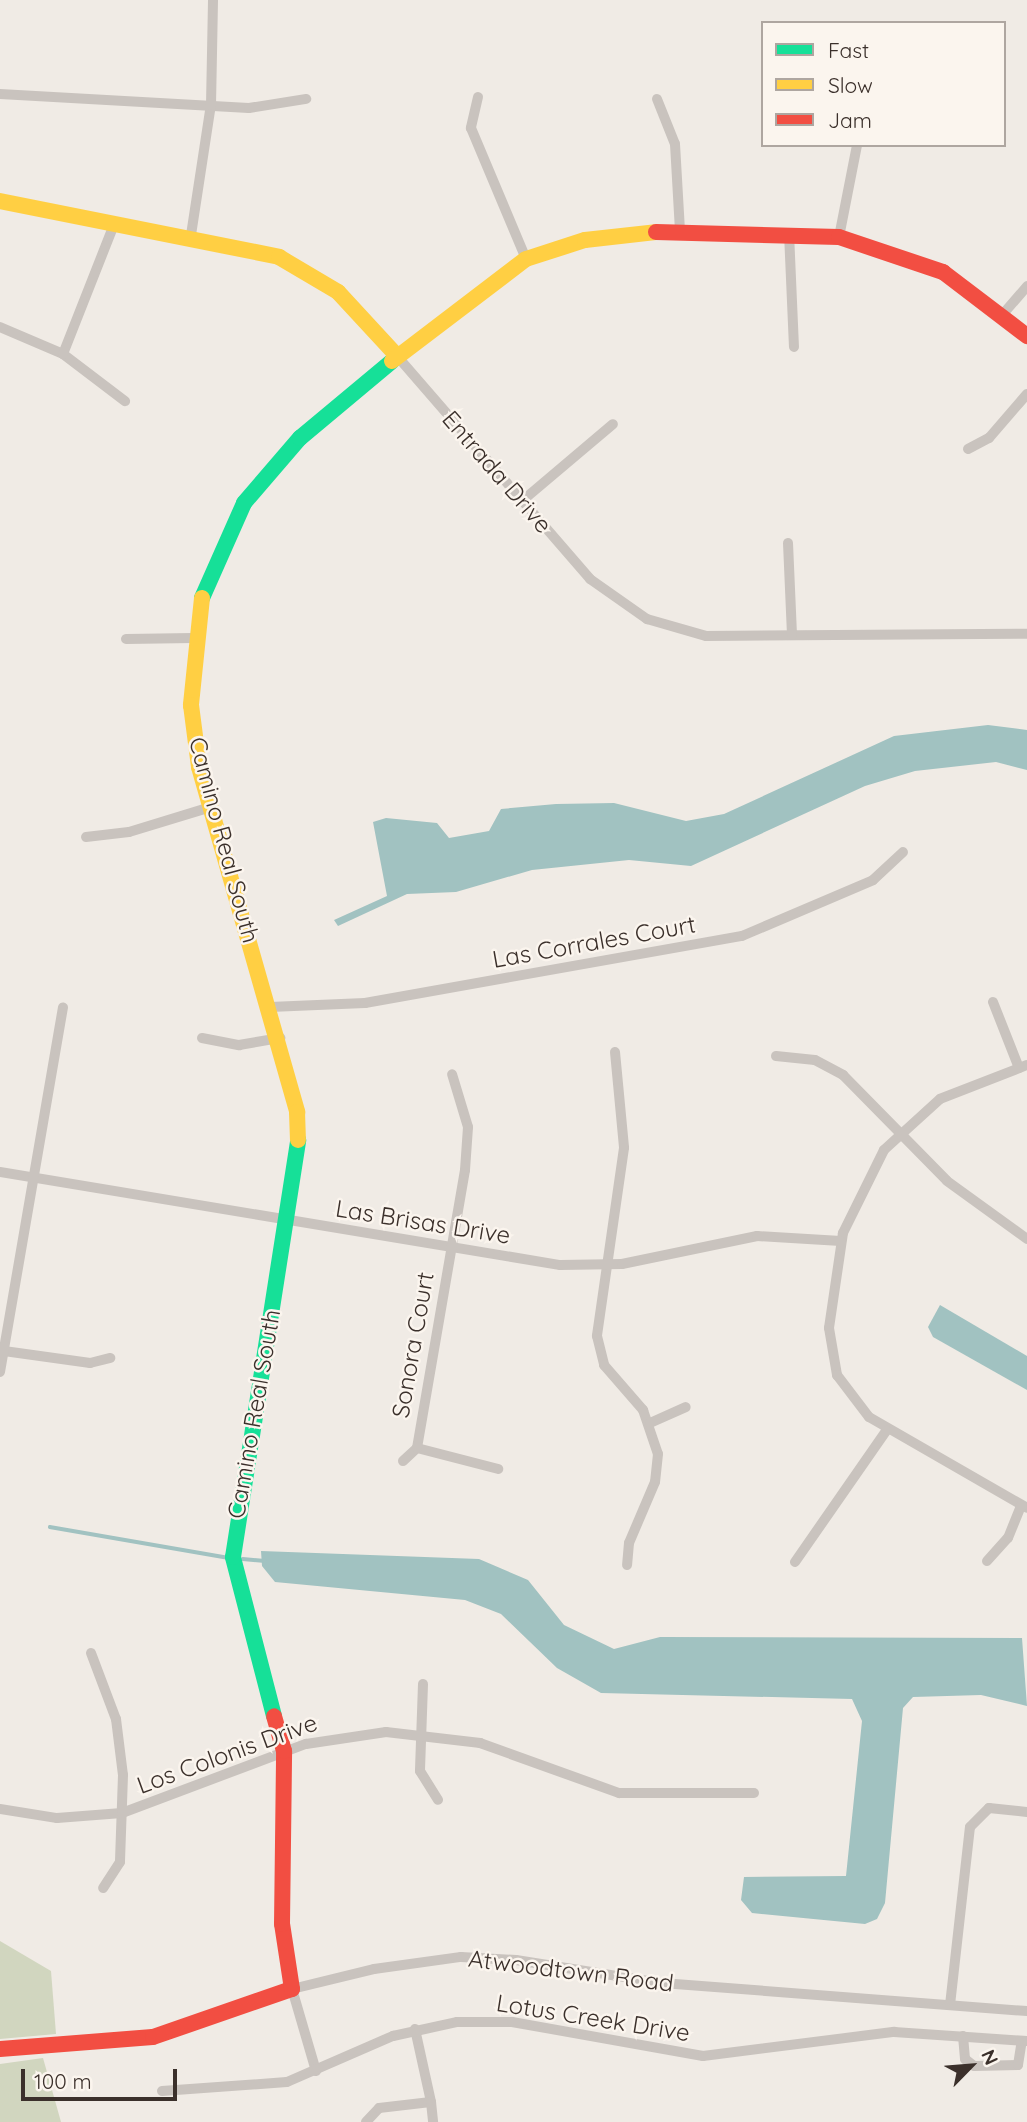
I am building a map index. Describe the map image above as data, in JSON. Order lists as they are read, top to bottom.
{
  "streets": {
    "street": [
      "Entrada Drive",
      "Camino Real South",
      "Las Corrales Court",
      "Las Brisas Drive",
      "Sonora Court",
      "Los Colonis Drive",
      "Atwoodtown Road",
      "Lotus Creek Drive"
    ]
  },
  "crossings": [
    ["Entrada Drive", "Camino Real South"],
    ["Camino Real South", "Las Corrales Court"],
    ["Camino Real South", "Las Brisas Drive"],
    ["Camino Real South", "Los Colonis Drive"],
    ["Camino Real South", "Atwoodtown Road"],
    ["Camino Real South", "Lotus Creek Drive"],
    ["Las Brisas Drive", "Sonora Court"]
  ],
  "legend": ["Fast", "Slow", "Jam"],
  "scale_bar": "100 m",
  "north": "top right"
}
